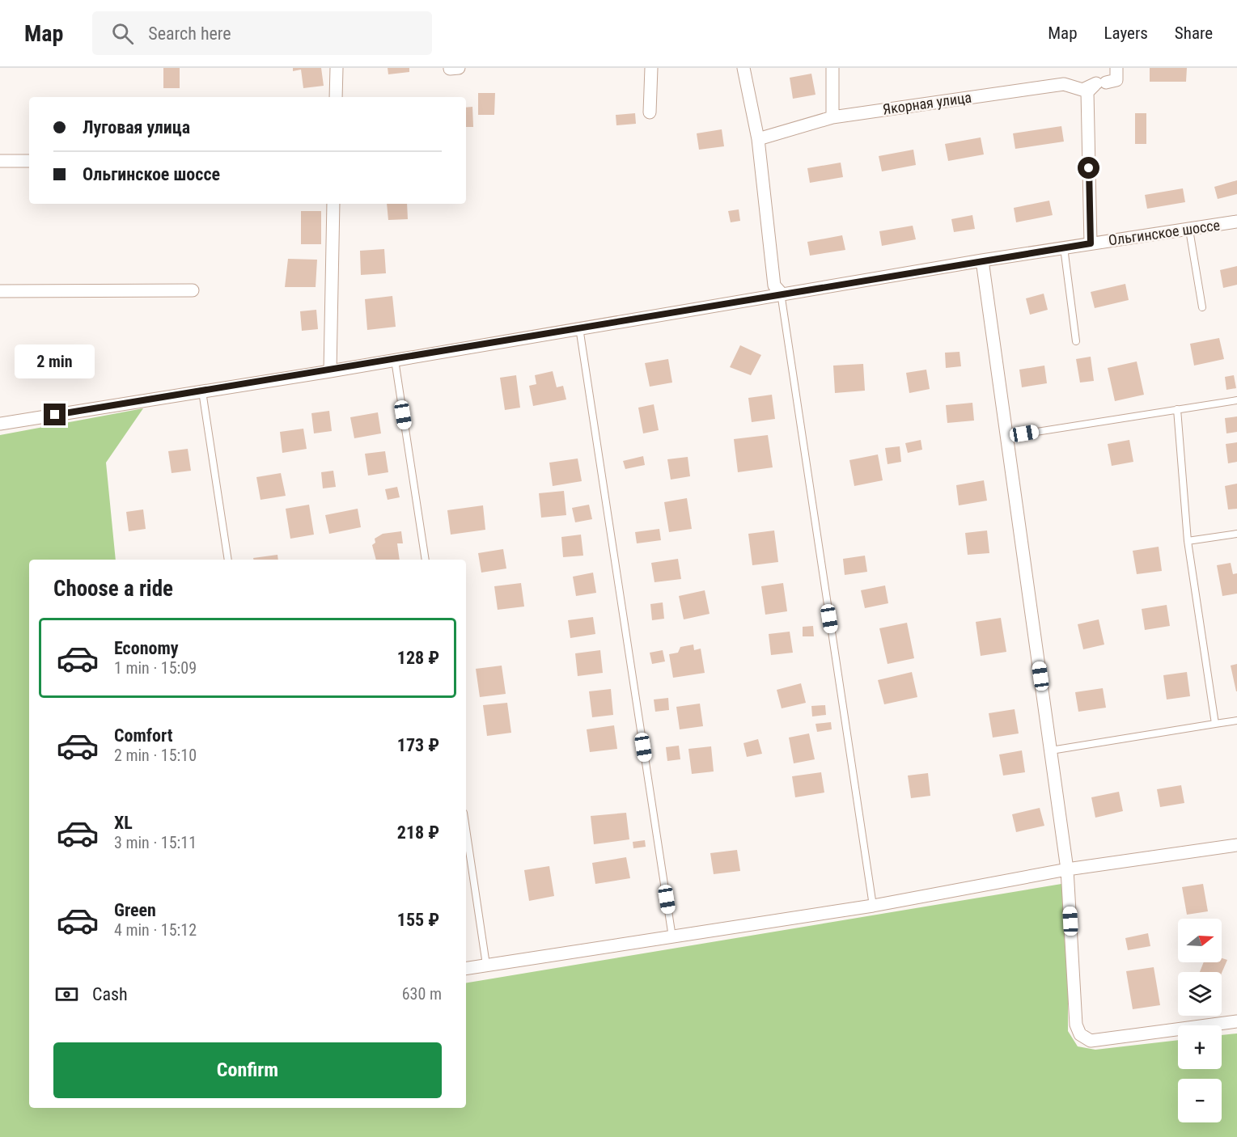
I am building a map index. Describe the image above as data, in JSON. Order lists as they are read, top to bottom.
{
  "streets": {
    "street": ["Якорная улица", "Ольгинское шоссе"]
  },
  "north": "right",
  "page": {
    "header": "Map",
    "search": "Search here",
    "nav": ["Map", "Layers", "Share"],
    "banner": ["Луговая улица", "Ольгинское шоссе"],
    "bubble": "2 min",
    "heading": "Choose a ride",
    "list": [
      {
        "name": "Economy",
        "note": "1 min · 15:09",
        "value": "128 ₽"
      },
      {
        "name": "Comfort",
        "note": "2 min · 15:10",
        "value": "173 ₽"
      },
      {
        "name": "XL",
        "note": "3 min · 15:11",
        "value": "218 ₽"
      },
      {
        "name": "Green",
        "note": "4 min · 15:12",
        "value": "155 ₽"
      }
    ],
    "map_buttons": ["+", "−"],
    "pay": ["Cash", "630 m"],
    "buttons": "Confirm"
  }
}
